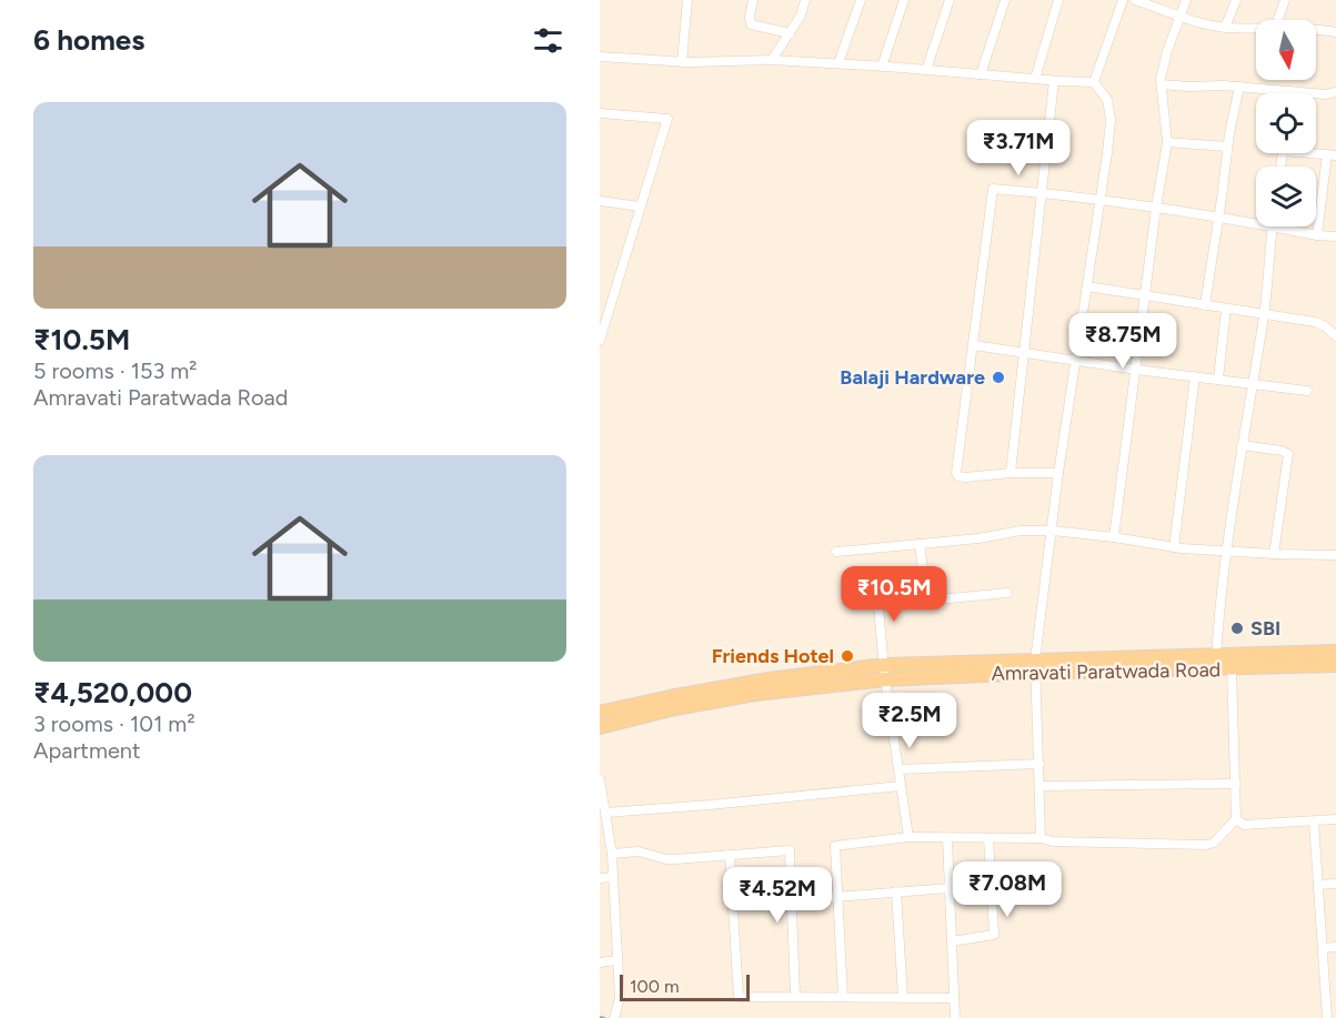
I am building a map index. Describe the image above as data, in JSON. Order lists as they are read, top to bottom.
{
  "streets": {
    "main road": ["Amravati Paratwada Road"]
  },
  "places": ["Balaji Hardware", "SBI", "Friends Hotel"],
  "scale_bar": "100 m",
  "north": "bottom",
  "page": {
    "heading": "6 homes",
    "list": [
      {
        "name": "₹10.5M",
        "note": "5 rooms · 153 m² · Amravati Paratwada Road"
      },
      {
        "name": "₹4,520,000",
        "note": "3 rooms · 101 m² · Apartment"
      }
    ],
    "price": [
      "₹3.71M",
      "₹8.75M",
      "₹10.5M",
      "₹2.5M",
      "₹7.08M",
      "₹4.52M"
    ],
    "scale": "100 m"
  }
}
